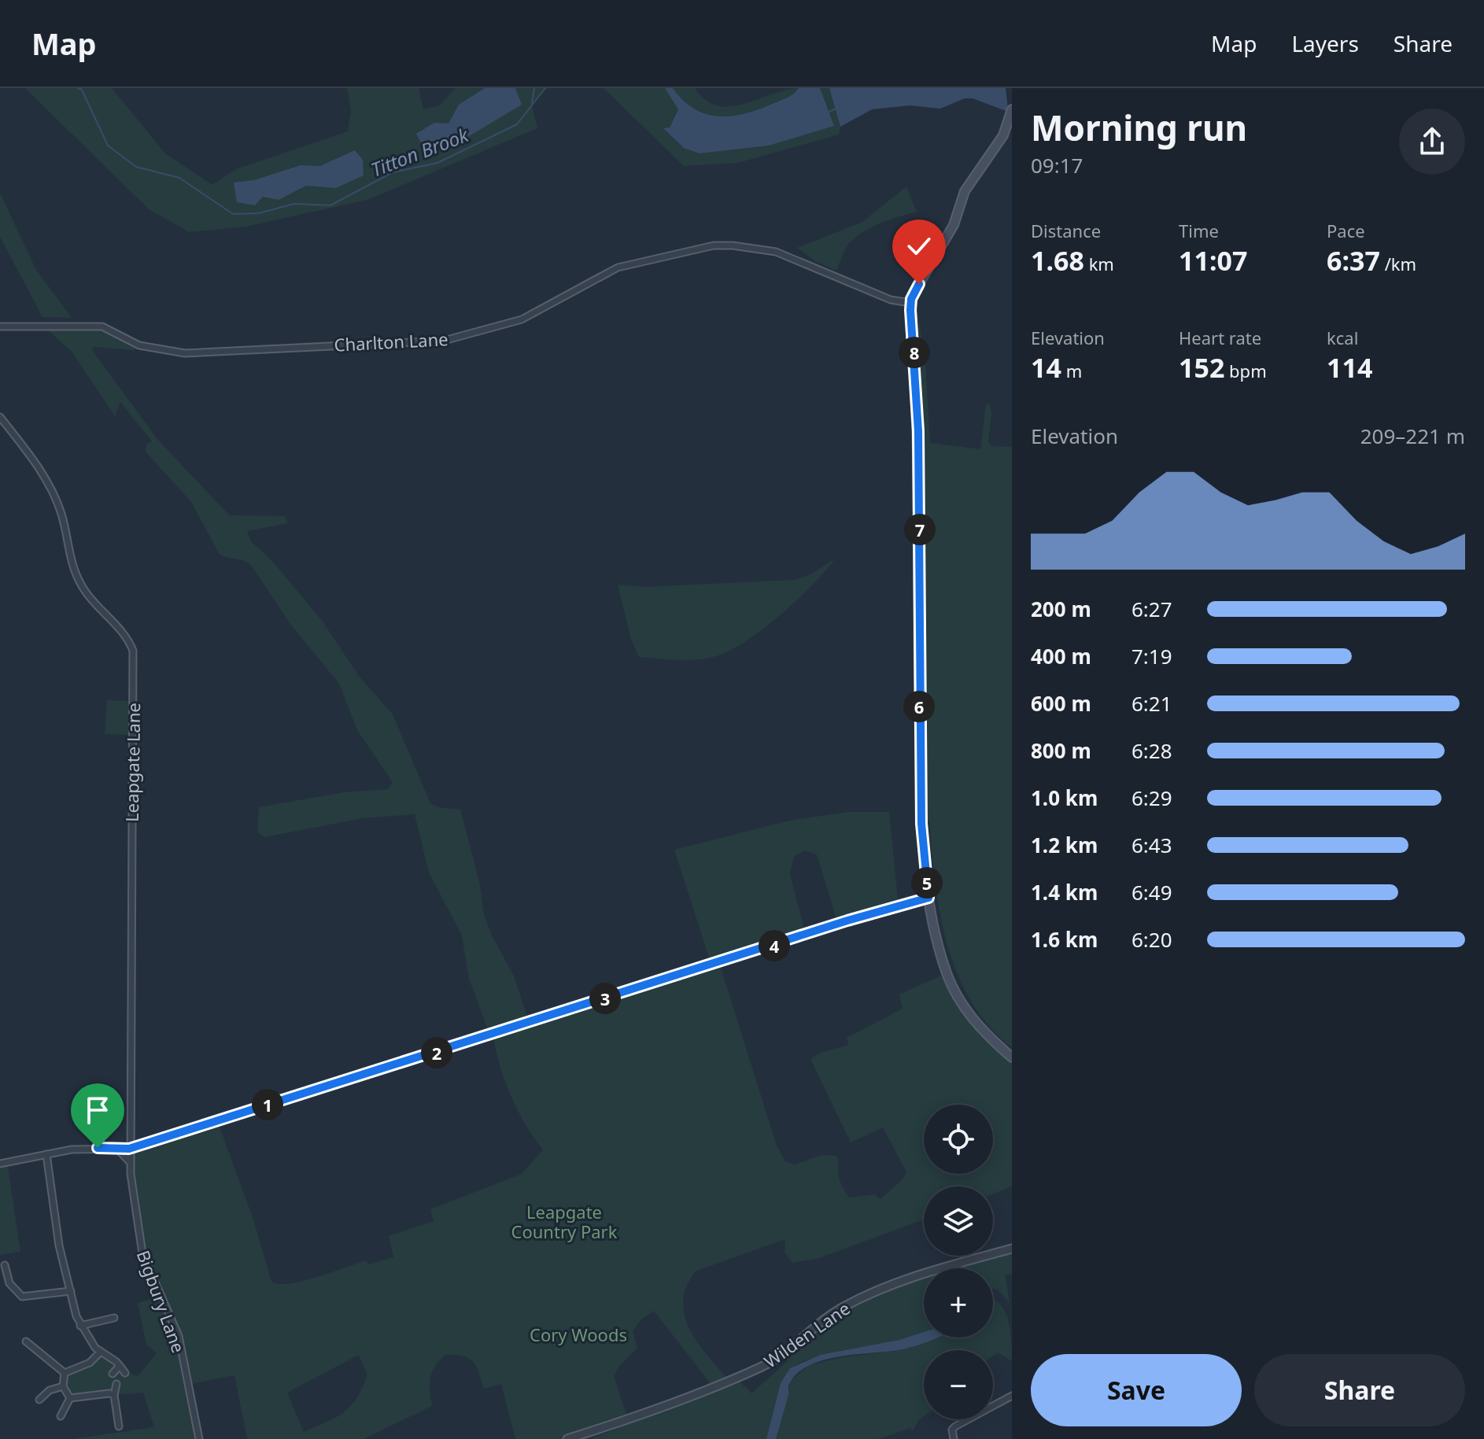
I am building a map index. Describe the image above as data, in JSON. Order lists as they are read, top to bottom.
{
  "streets": {
    "street": [
      "Charlton Lane",
      "Leapgate Lane",
      "Bigbury Lane",
      "Wilden Lane"
    ]
  },
  "crossings": [
    ["Leapgate Lane", "Bigbury Lane"]
  ],
  "water": ["Titton Brook"],
  "parks": ["Leapgate Country Park", "Cory Woods"],
  "page": {
    "header": "Map",
    "nav": ["Map", "Layers", "Share"],
    "heading": ["Morning run", "09:17"],
    "stats": [
      ["Distance", "1.68 km"],
      ["Time", "11:07"],
      ["Pace", "6:37 /km"],
      ["Elevation", "14 m"],
      ["Heart rate", "152 bpm"],
      ["kcal", "114"]
    ],
    "pins": [
      "8",
      "7",
      "6",
      "5",
      "4",
      "3",
      "2",
      "1"
    ],
    "chart": ["Elevation", "209–221 m"],
    "list": [
      {
        "name": "200 m",
        "note": "6:27"
      },
      {
        "name": "400 m",
        "note": "7:19"
      },
      {
        "name": "600 m",
        "note": "6:21"
      },
      {
        "name": "800 m",
        "note": "6:28"
      },
      {
        "name": "1.0 km",
        "note": "6:29"
      },
      {
        "name": "1.2 km",
        "note": "6:43"
      },
      {
        "name": "1.4 km",
        "note": "6:49"
      },
      {
        "name": "1.6 km",
        "note": "6:20"
      }
    ],
    "map_buttons": ["+", "−"],
    "buttons": ["Save", "Share"]
  }
}
